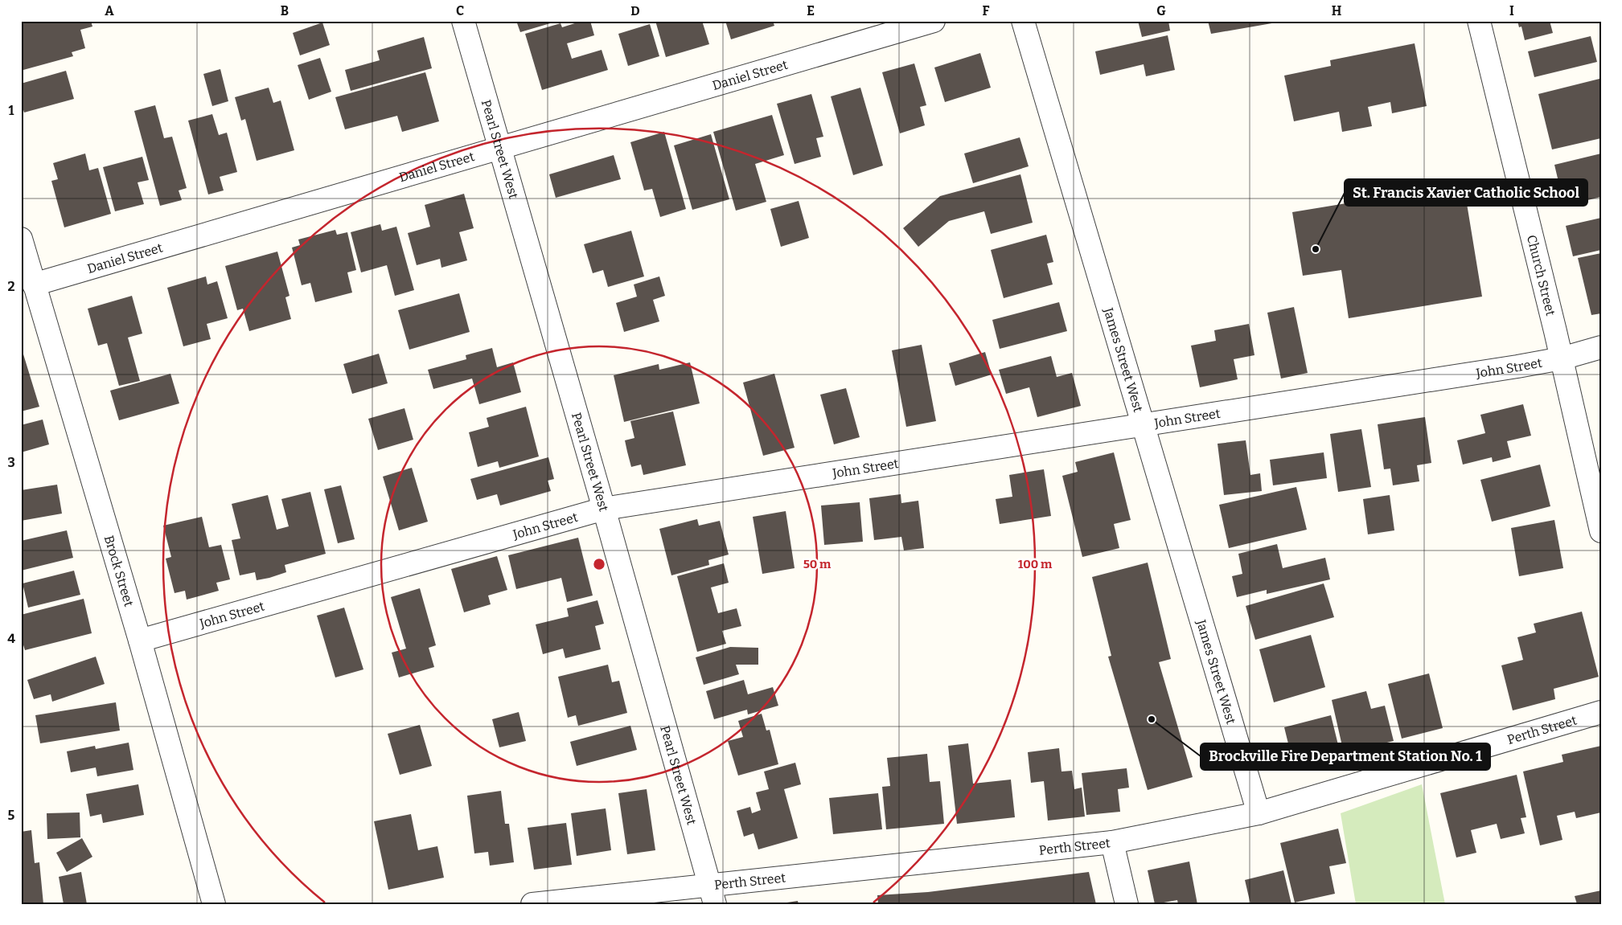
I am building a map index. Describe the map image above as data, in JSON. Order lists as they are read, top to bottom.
{
  "streets": {
    "street": [
      "Daniel Street",
      "Pearl Street West",
      "Church Street",
      "James Street West",
      "John Street",
      "Brock Street",
      "Perth Street"
    ]
  },
  "crossings": [
    ["Daniel Street", "Pearl Street West"],
    ["Daniel Street", "Brock Street"],
    ["Pearl Street West", "John Street"],
    ["Pearl Street West", "Perth Street"],
    ["Church Street", "John Street"],
    ["James Street West", "John Street"],
    ["James Street West", "Perth Street"],
    ["John Street", "Brock Street"]
  ],
  "places": ["St. Francis Xavier Catholic School", "Brockville Fire Department Station No. 1"],
  "grid": {
    "columns": [
      "A",
      "B",
      "C",
      "D",
      "E",
      "F",
      "G",
      "H",
      "I"
    ],
    "rows": [
      "1",
      "2",
      "3",
      "4",
      "5"
    ]
  },
  "rings": ["50 m", "100 m"]
}
